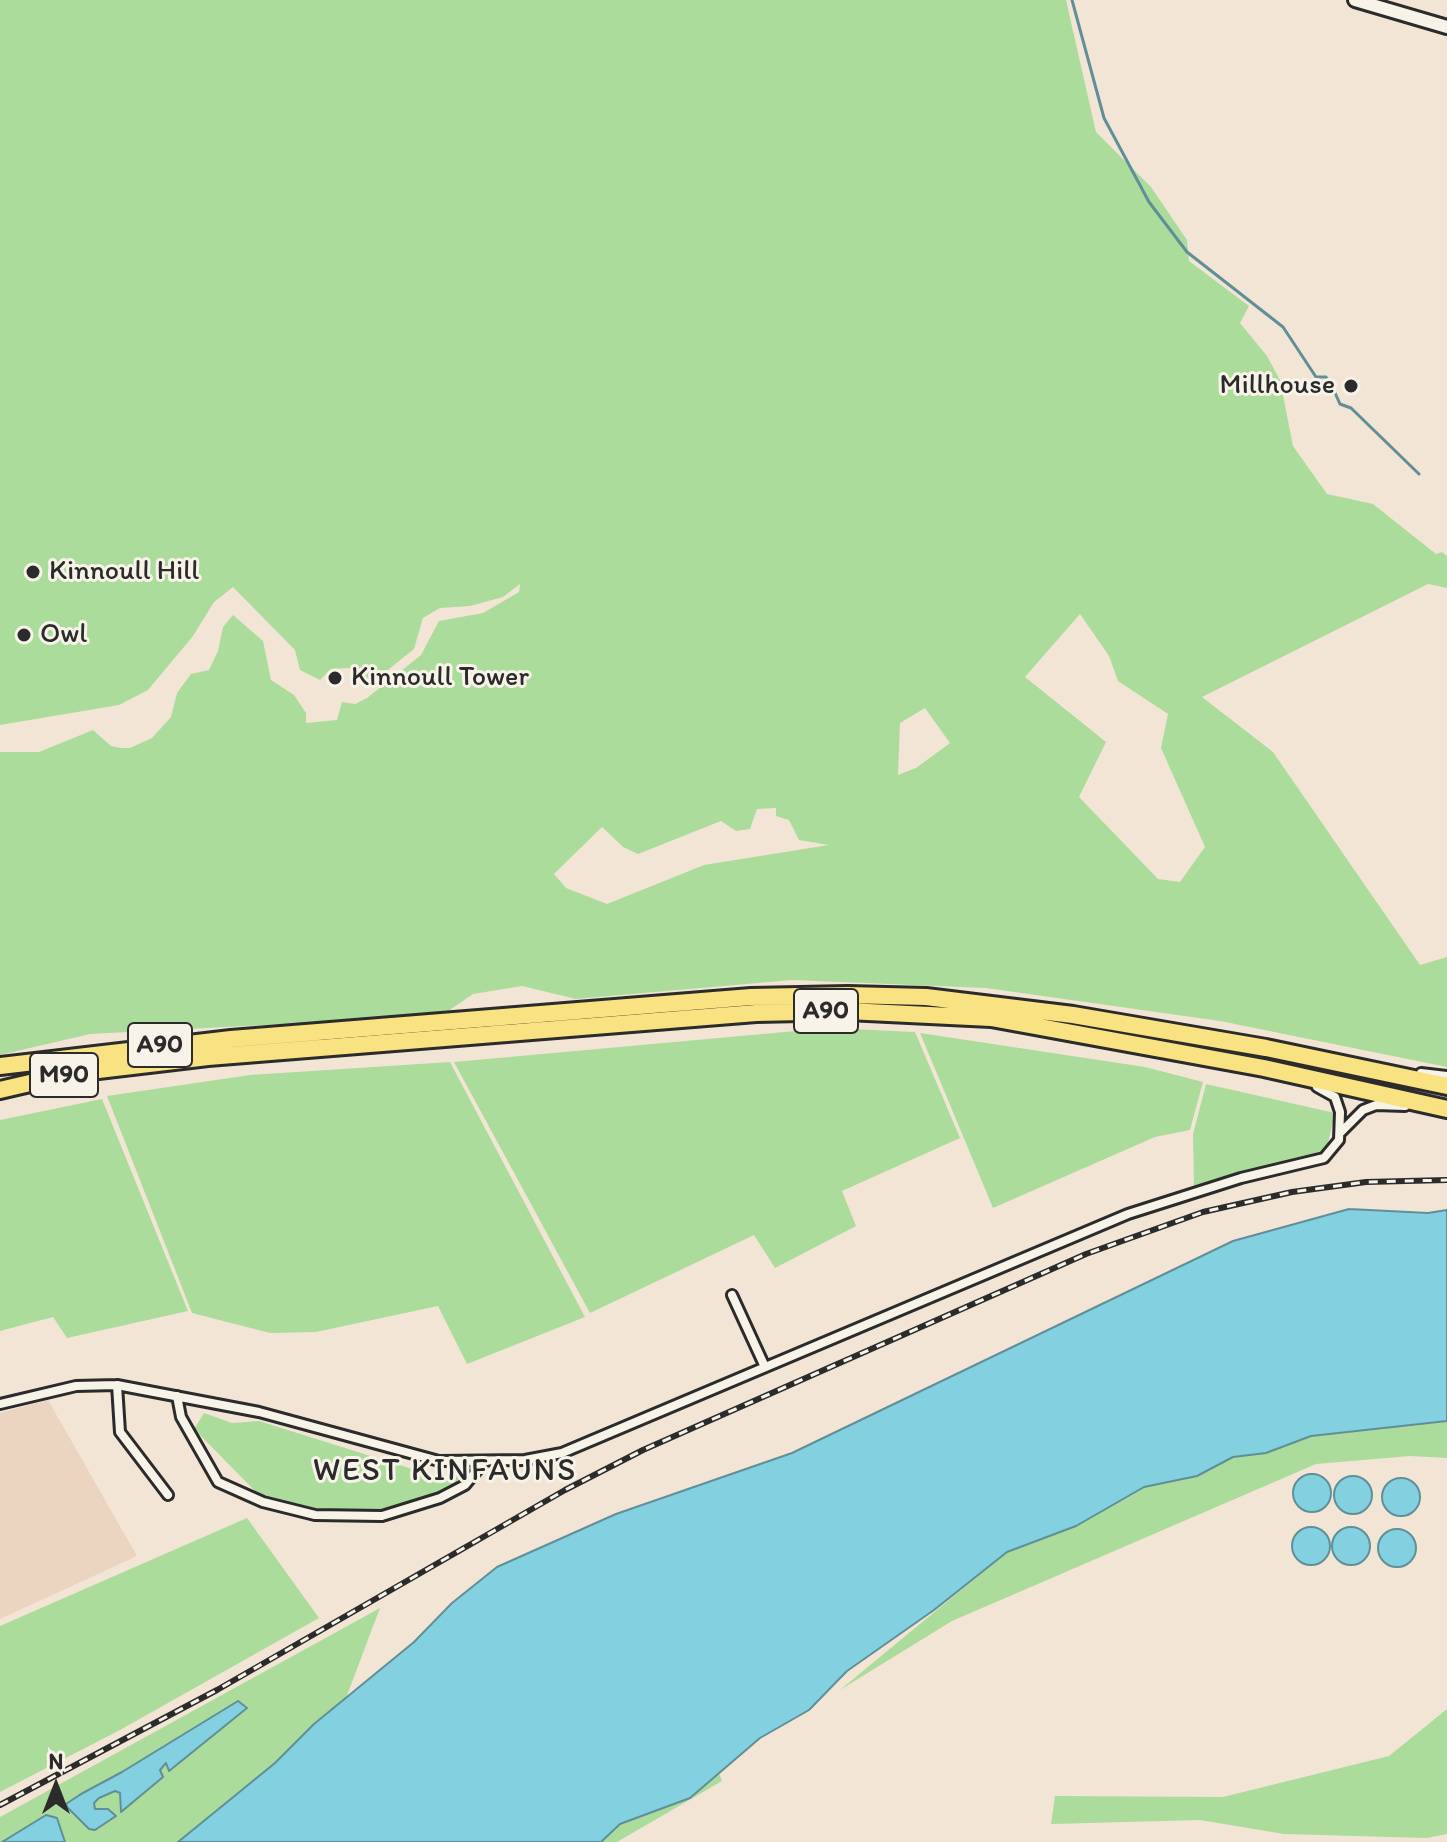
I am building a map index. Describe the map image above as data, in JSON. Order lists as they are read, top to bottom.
{
  "streets": {
    "highway": ["A90", "M90"]
  },
  "crossings": [
    ["A90", "M90"]
  ],
  "districts": ["WEST KINFAUNS"],
  "places": [
    "Millhouse",
    "Kinnoull Hill",
    "Owl",
    "Kinnoull Tower"
  ],
  "north": "top"
}
